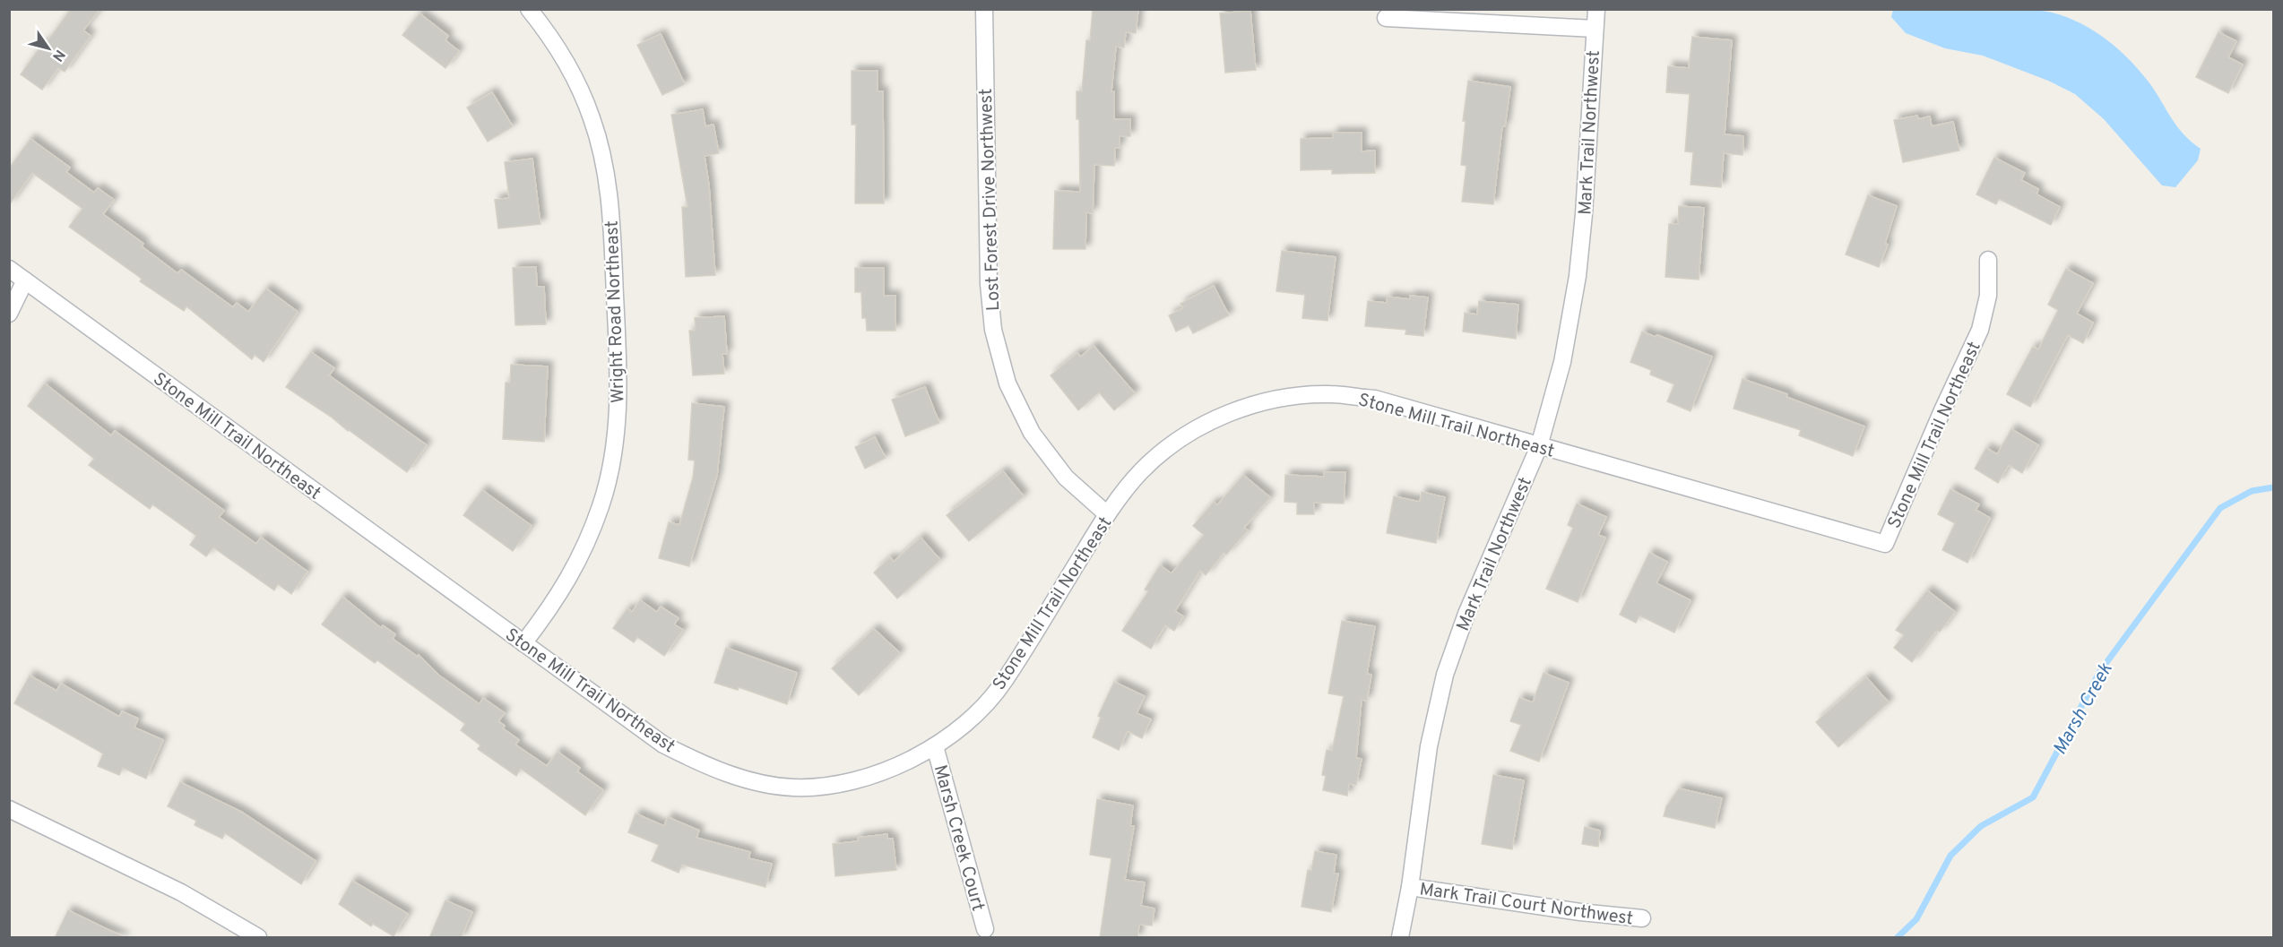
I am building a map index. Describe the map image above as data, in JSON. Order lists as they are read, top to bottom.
{
  "streets": {
    "street": [
      "Mark Trail Northwest",
      "Lost Forest Drive Northwest",
      "Wright Road Northeast",
      "Stone Mill Trail Northeast",
      "Marsh Creek Court",
      "Mark Trail Court Northwest"
    ]
  },
  "crossings": [
    ["Mark Trail Northwest", "Stone Mill Trail Northeast"],
    ["Mark Trail Northwest", "Mark Trail Court Northwest"],
    ["Lost Forest Drive Northwest", "Stone Mill Trail Northeast"],
    ["Wright Road Northeast", "Stone Mill Trail Northeast"],
    ["Stone Mill Trail Northeast", "Marsh Creek Court"]
  ],
  "water": ["Marsh Creek"],
  "north": "bottom right"
}
